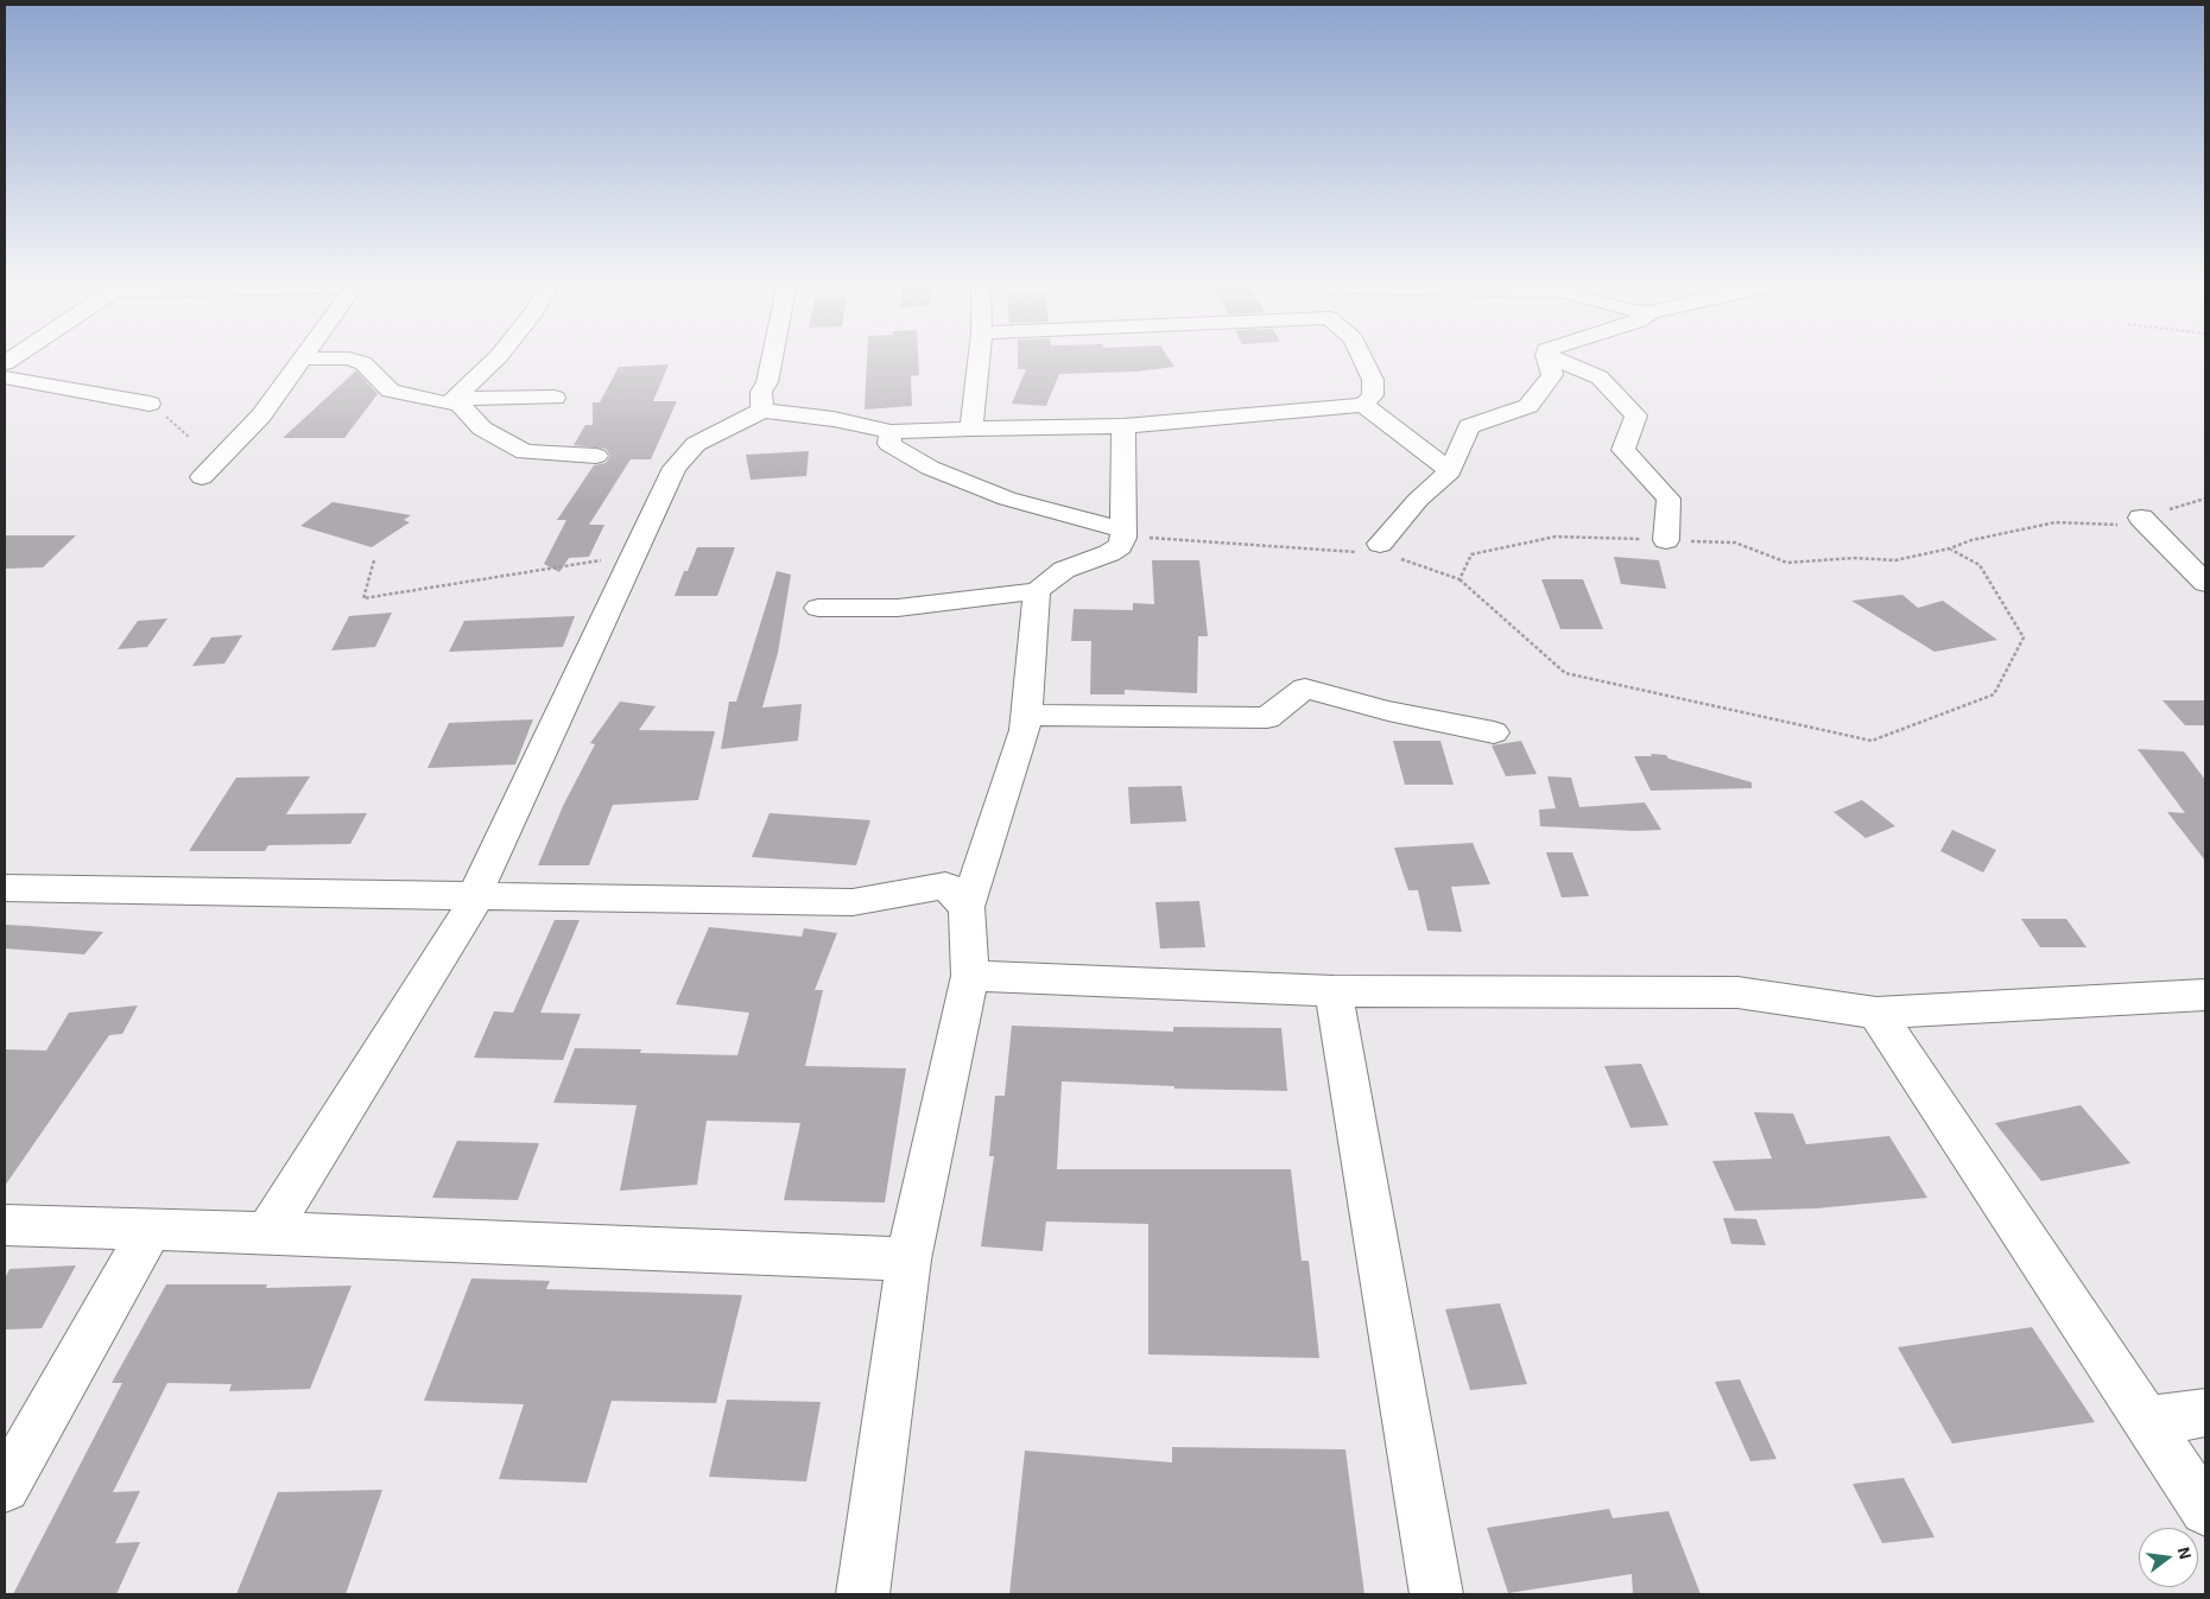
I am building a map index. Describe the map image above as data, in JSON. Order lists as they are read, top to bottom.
{
  "north": "right"
}
